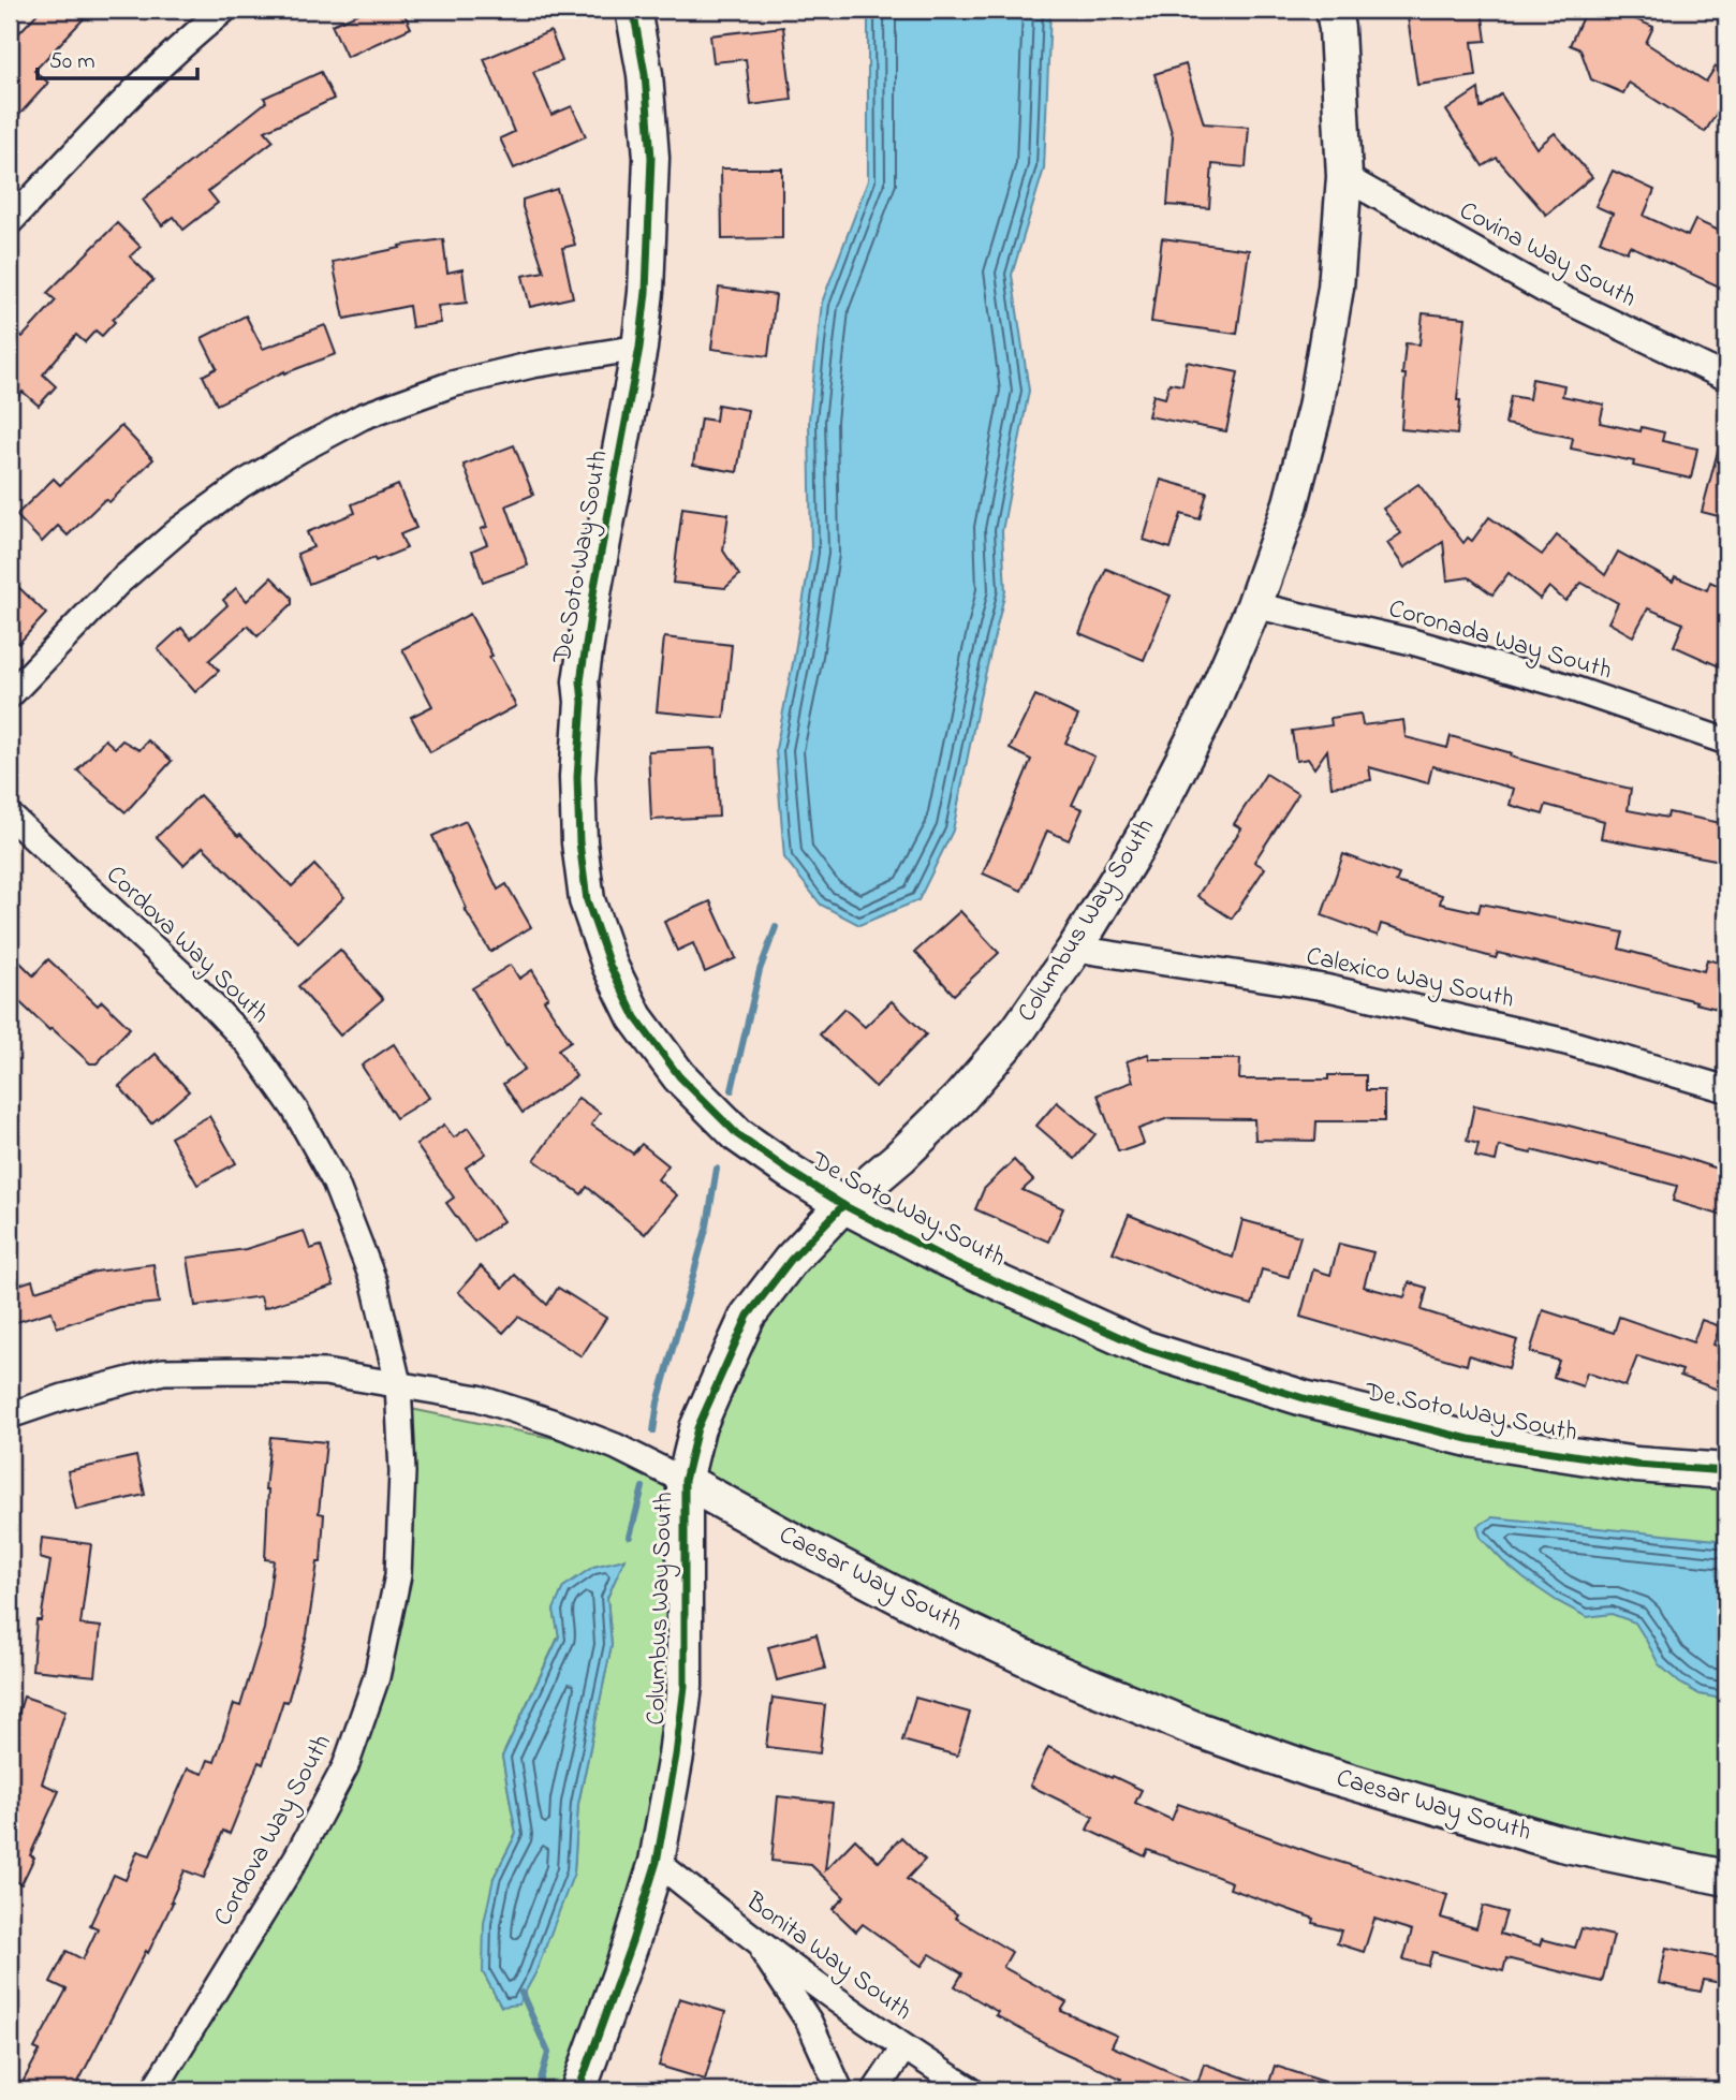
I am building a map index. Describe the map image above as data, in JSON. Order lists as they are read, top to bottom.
{
  "streets": {
    "street": [
      "Covina Way South",
      "De Soto Way South",
      "Coronada Way South",
      "Columbus Way South",
      "Cordova Way South",
      "Calexico Way South",
      "Caesar Way South",
      "Bonita Way South"
    ]
  },
  "crossings": [
    ["Covina Way South", "Columbus Way South"],
    ["De Soto Way South", "Columbus Way South"],
    ["Coronada Way South", "Columbus Way South"],
    ["Columbus Way South", "Calexico Way South"],
    ["Columbus Way South", "Caesar Way South"],
    ["Columbus Way South", "Bonita Way South"],
    ["Cordova Way South", "Caesar Way South"]
  ],
  "scale_bar": "50 m"
}
